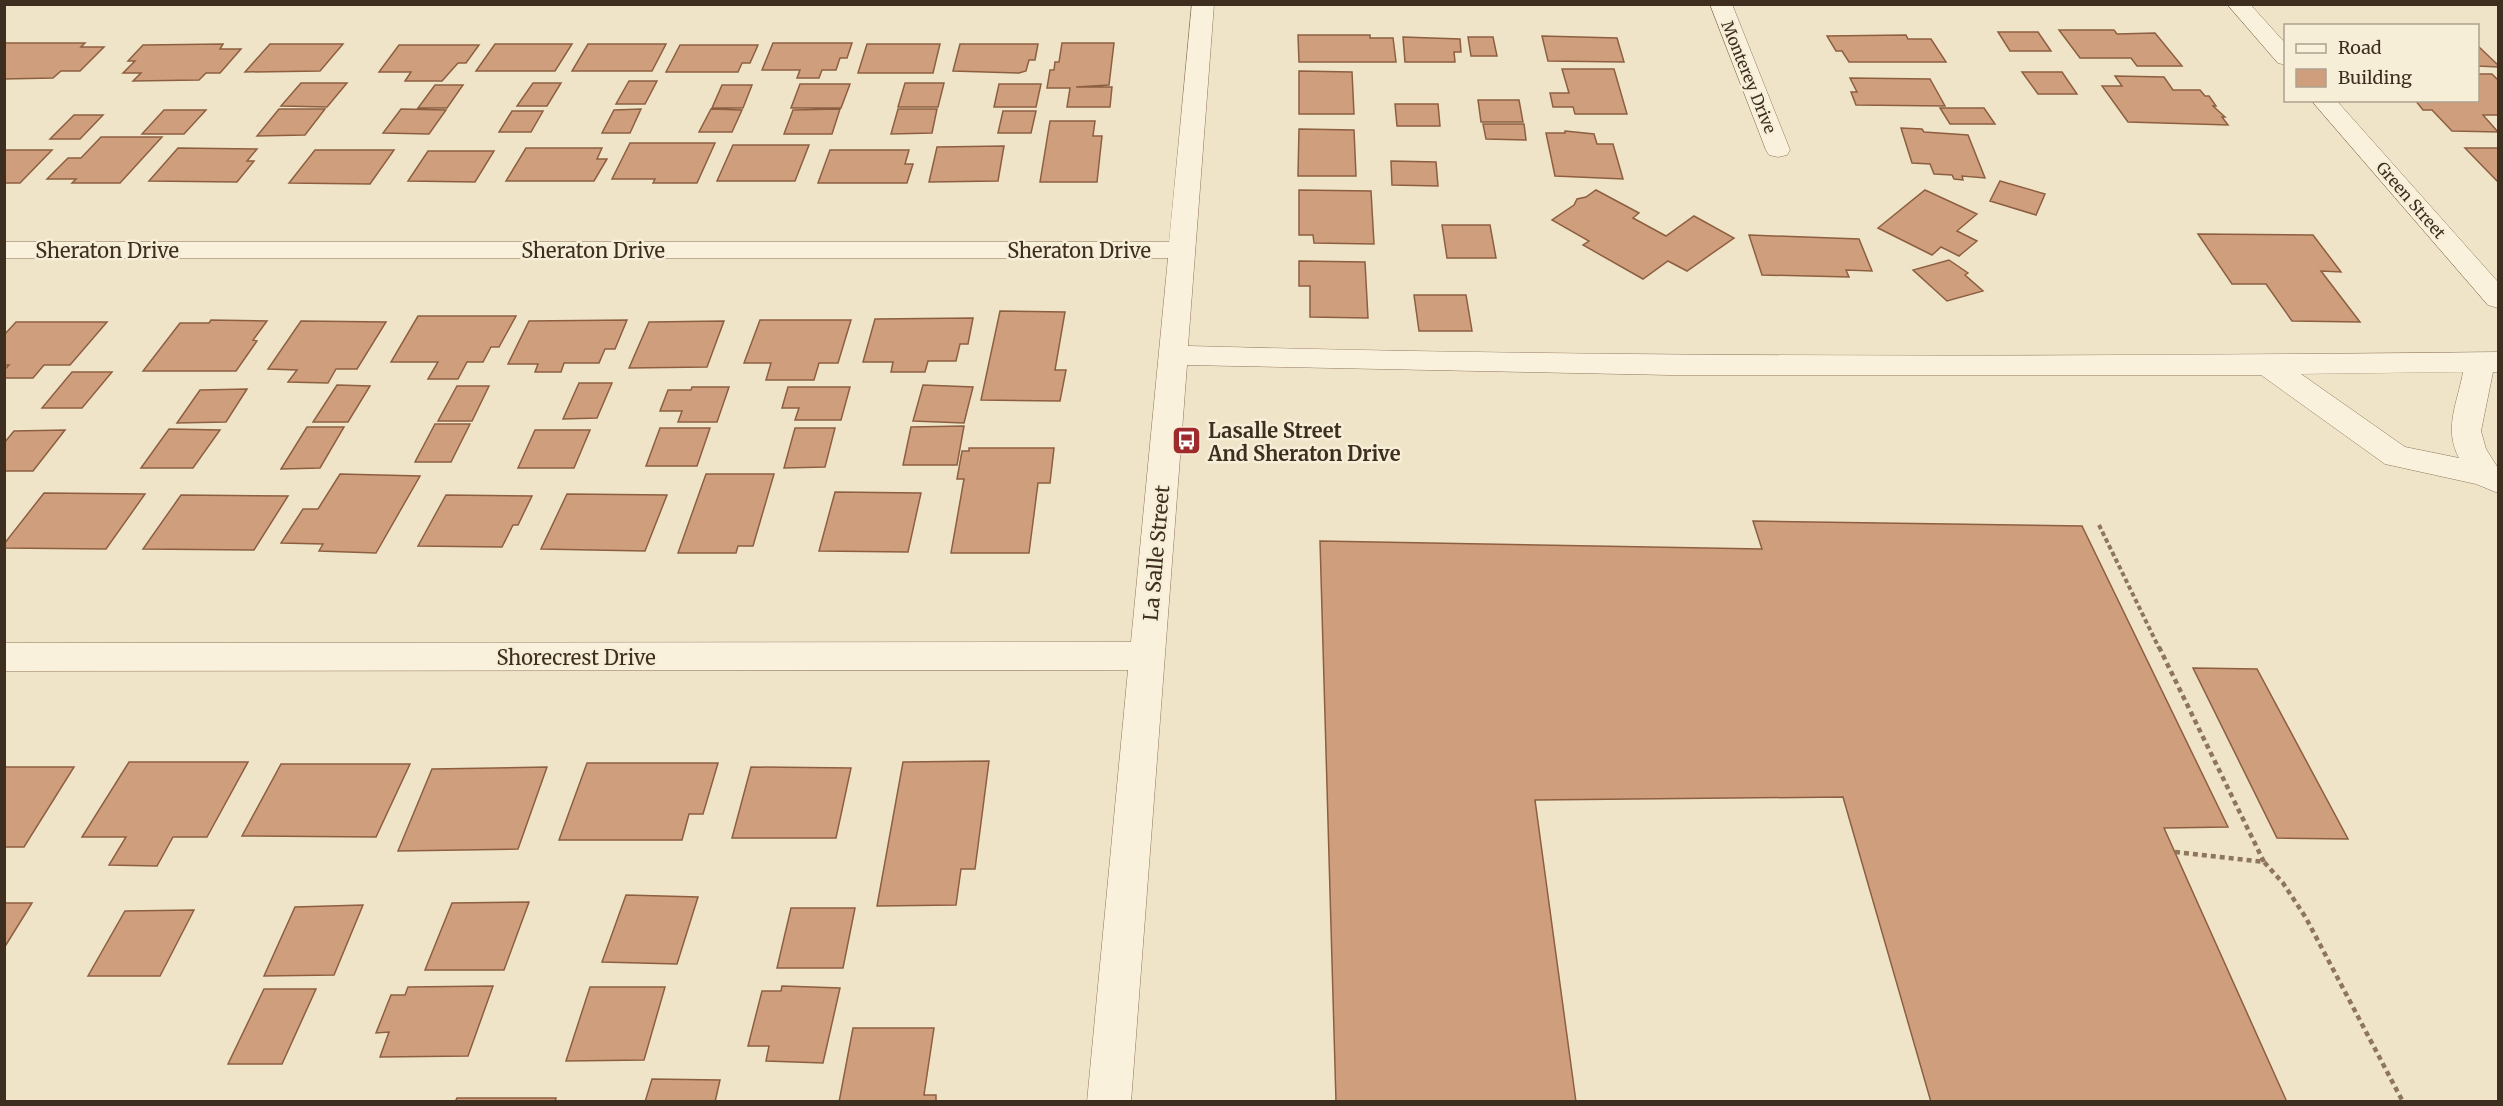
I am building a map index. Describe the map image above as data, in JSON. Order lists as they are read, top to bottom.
{
  "streets": {
    "street": [
      "Monterey Drive",
      "Green Street",
      "Sheraton Drive",
      "La Salle Street",
      "Shorecrest Drive"
    ]
  },
  "crossings": [
    ["Sheraton Drive", "La Salle Street"],
    ["La Salle Street", "Shorecrest Drive"]
  ],
  "places": {
    "bus stop": ["Lasalle Street And Sheraton Drive"]
  },
  "legend": ["Road", "Building"]
}
